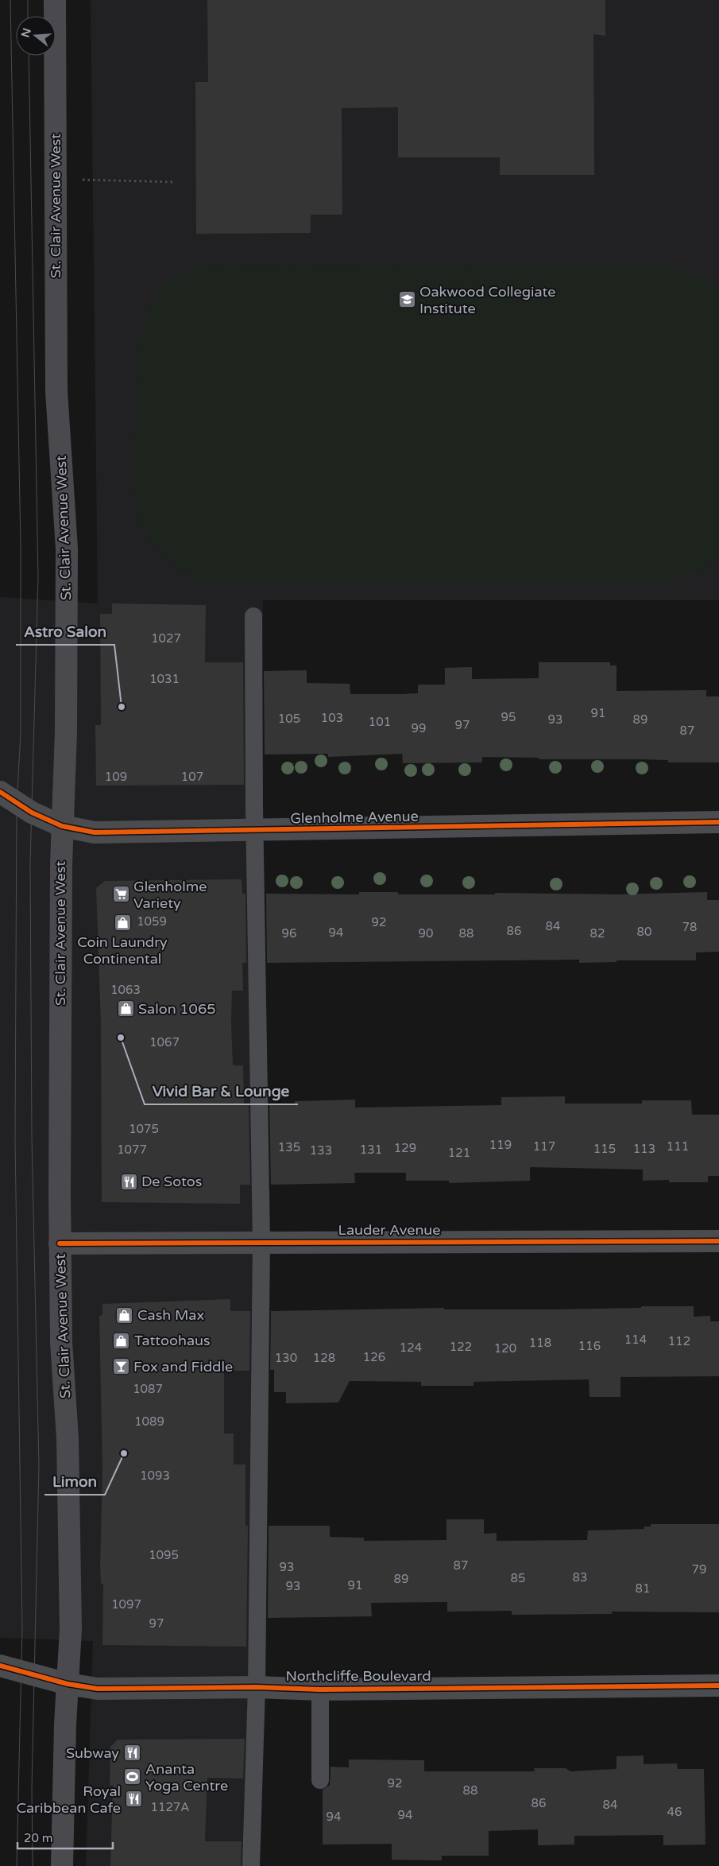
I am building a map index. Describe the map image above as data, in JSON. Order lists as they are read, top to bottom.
{
  "streets": {
    "main road": ["St. Clair Avenue West"],
    "street": ["Glenholme Avenue", "Lauder Avenue", "Northcliffe Boulevard"]
  },
  "crossings": [
    ["St. Clair Avenue West", "Glenholme Avenue"],
    ["St. Clair Avenue West", "Lauder Avenue"],
    ["St. Clair Avenue West", "Northcliffe Boulevard"]
  ],
  "places": {
    "school or university": ["Oakwood Collegiate Institute"],
    "other": ["Astro Salon", "Vivid Bar & Lounge", "Limon"],
    "supermarket": ["Glenholme Variety"],
    "shop": [
      "Coin Laundry Continental",
      "Salon 1065",
      "Cash Max",
      "Tattoohaus"
    ],
    "restaurant": ["De Sotos", "Subway", "Royal Caribbean Cafe"],
    "bar": ["Fox and Fiddle"],
    "sports": ["Ananta Yoga Centre"]
  },
  "house_numbers": [
    "1027",
    "1031",
    "91",
    "95",
    "103",
    "105",
    "93",
    "89",
    "101",
    "97",
    "99",
    "87",
    "109",
    "107",
    "1059",
    "92",
    "84",
    "78",
    "86",
    "80",
    "94",
    "96",
    "90",
    "88",
    "82",
    "1063",
    "1067",
    "1075",
    "119",
    "117",
    "111",
    "135",
    "129",
    "115",
    "113",
    "1077",
    "131",
    "133",
    "121",
    "114",
    "112",
    "118",
    "116",
    "122",
    "124",
    "120",
    "126",
    "130",
    "128",
    "1087",
    "1089",
    "1093",
    "1095",
    "87",
    "93",
    "79",
    "83",
    "85",
    "89",
    "91",
    "93",
    "81",
    "1097",
    "97",
    "92",
    "88",
    "86",
    "84",
    "1127A",
    "46",
    "94",
    "94"
  ],
  "scale_bar": "20 m",
  "north": "left"
}
